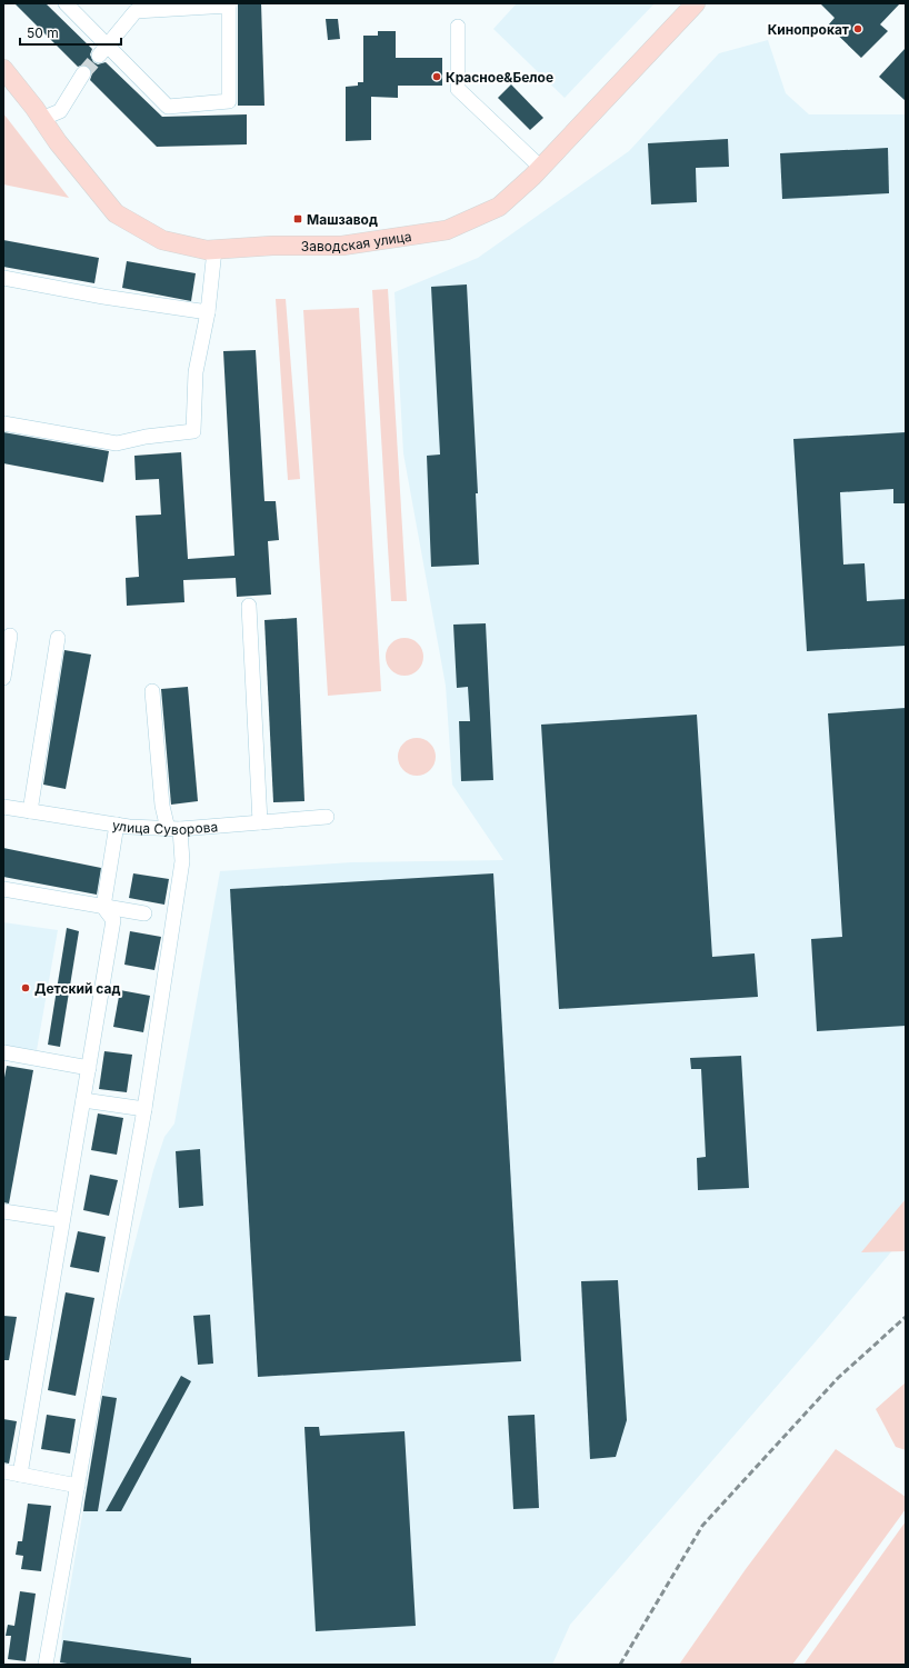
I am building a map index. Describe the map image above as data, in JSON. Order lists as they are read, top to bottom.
{
  "streets": {
    "main road": ["Заводская улица"],
    "street": ["улица Суворова"]
  },
  "places": {
    "other": ["Кинопрокат", "Красное&Белое", "Детский сад"],
    "transit": ["Машзавод"]
  },
  "scale_bar": "50 m"
}
